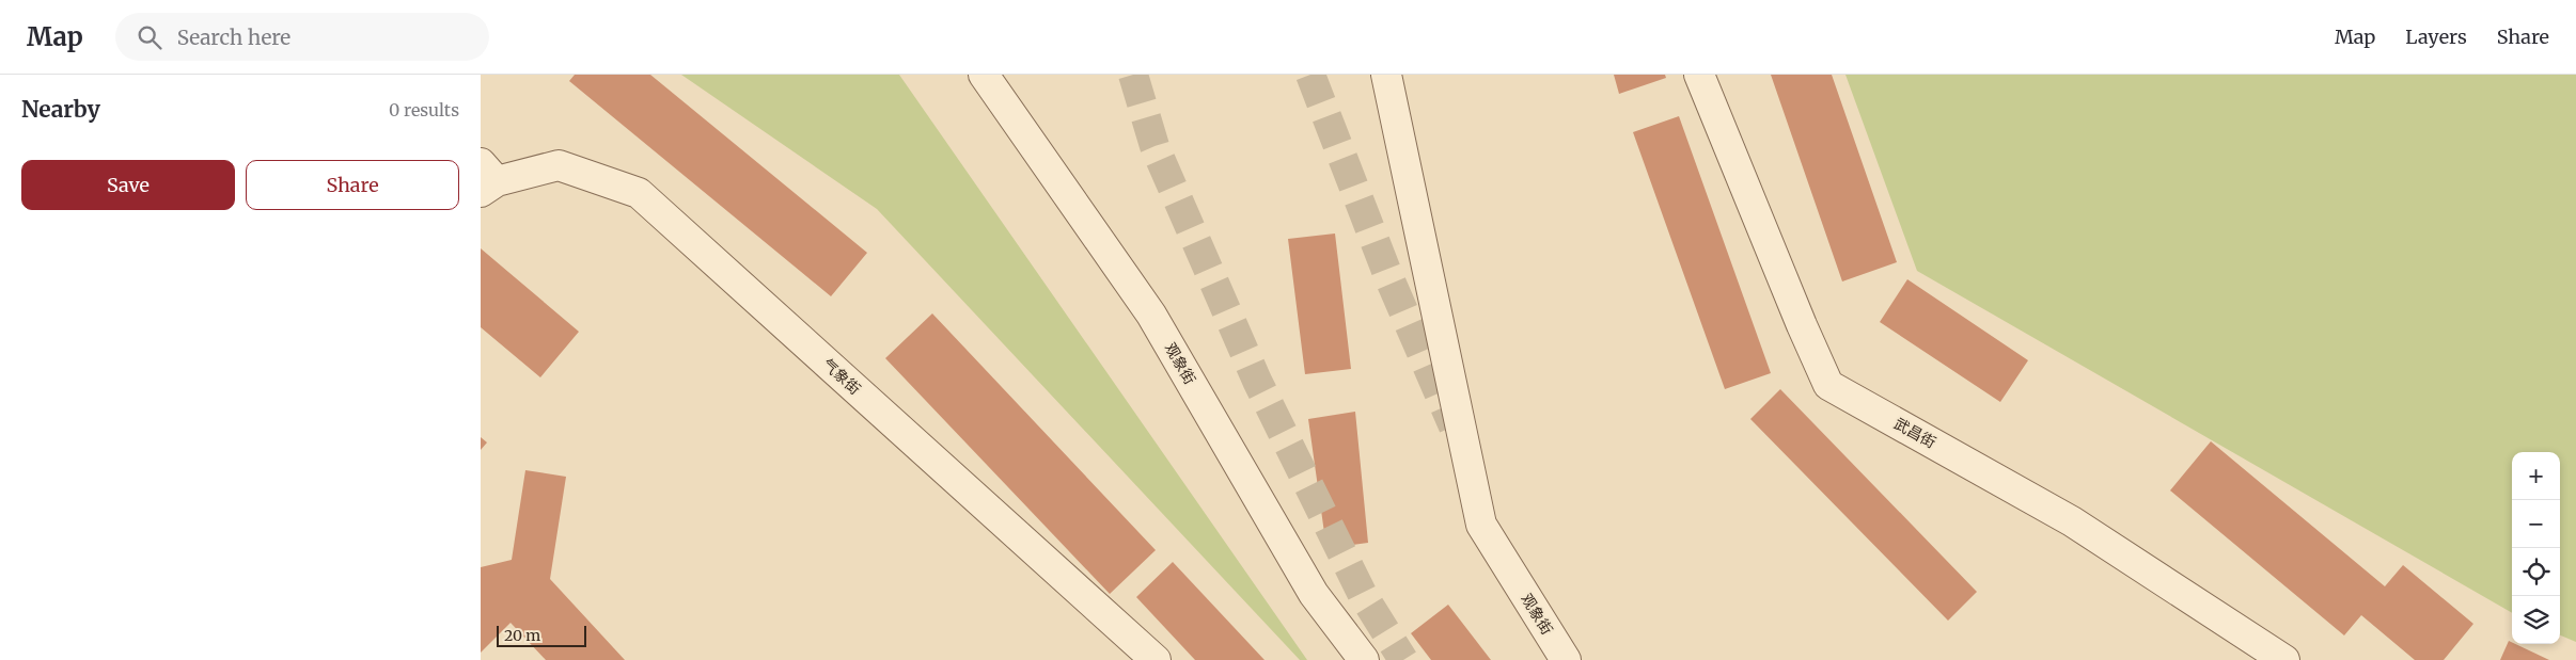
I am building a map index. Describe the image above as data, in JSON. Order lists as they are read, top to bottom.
{
  "streets": {
    "street": ["观象街", "气象街", "武昌街"]
  },
  "scale_bar": "20 m",
  "page": {
    "header": "Map",
    "search": "Search here",
    "nav": ["Map", "Layers", "Share"],
    "heading": ["Nearby", "0 results"],
    "buttons": ["Save", "Share"],
    "map_buttons": ["+", "−"],
    "scale": "20 m"
  }
}
